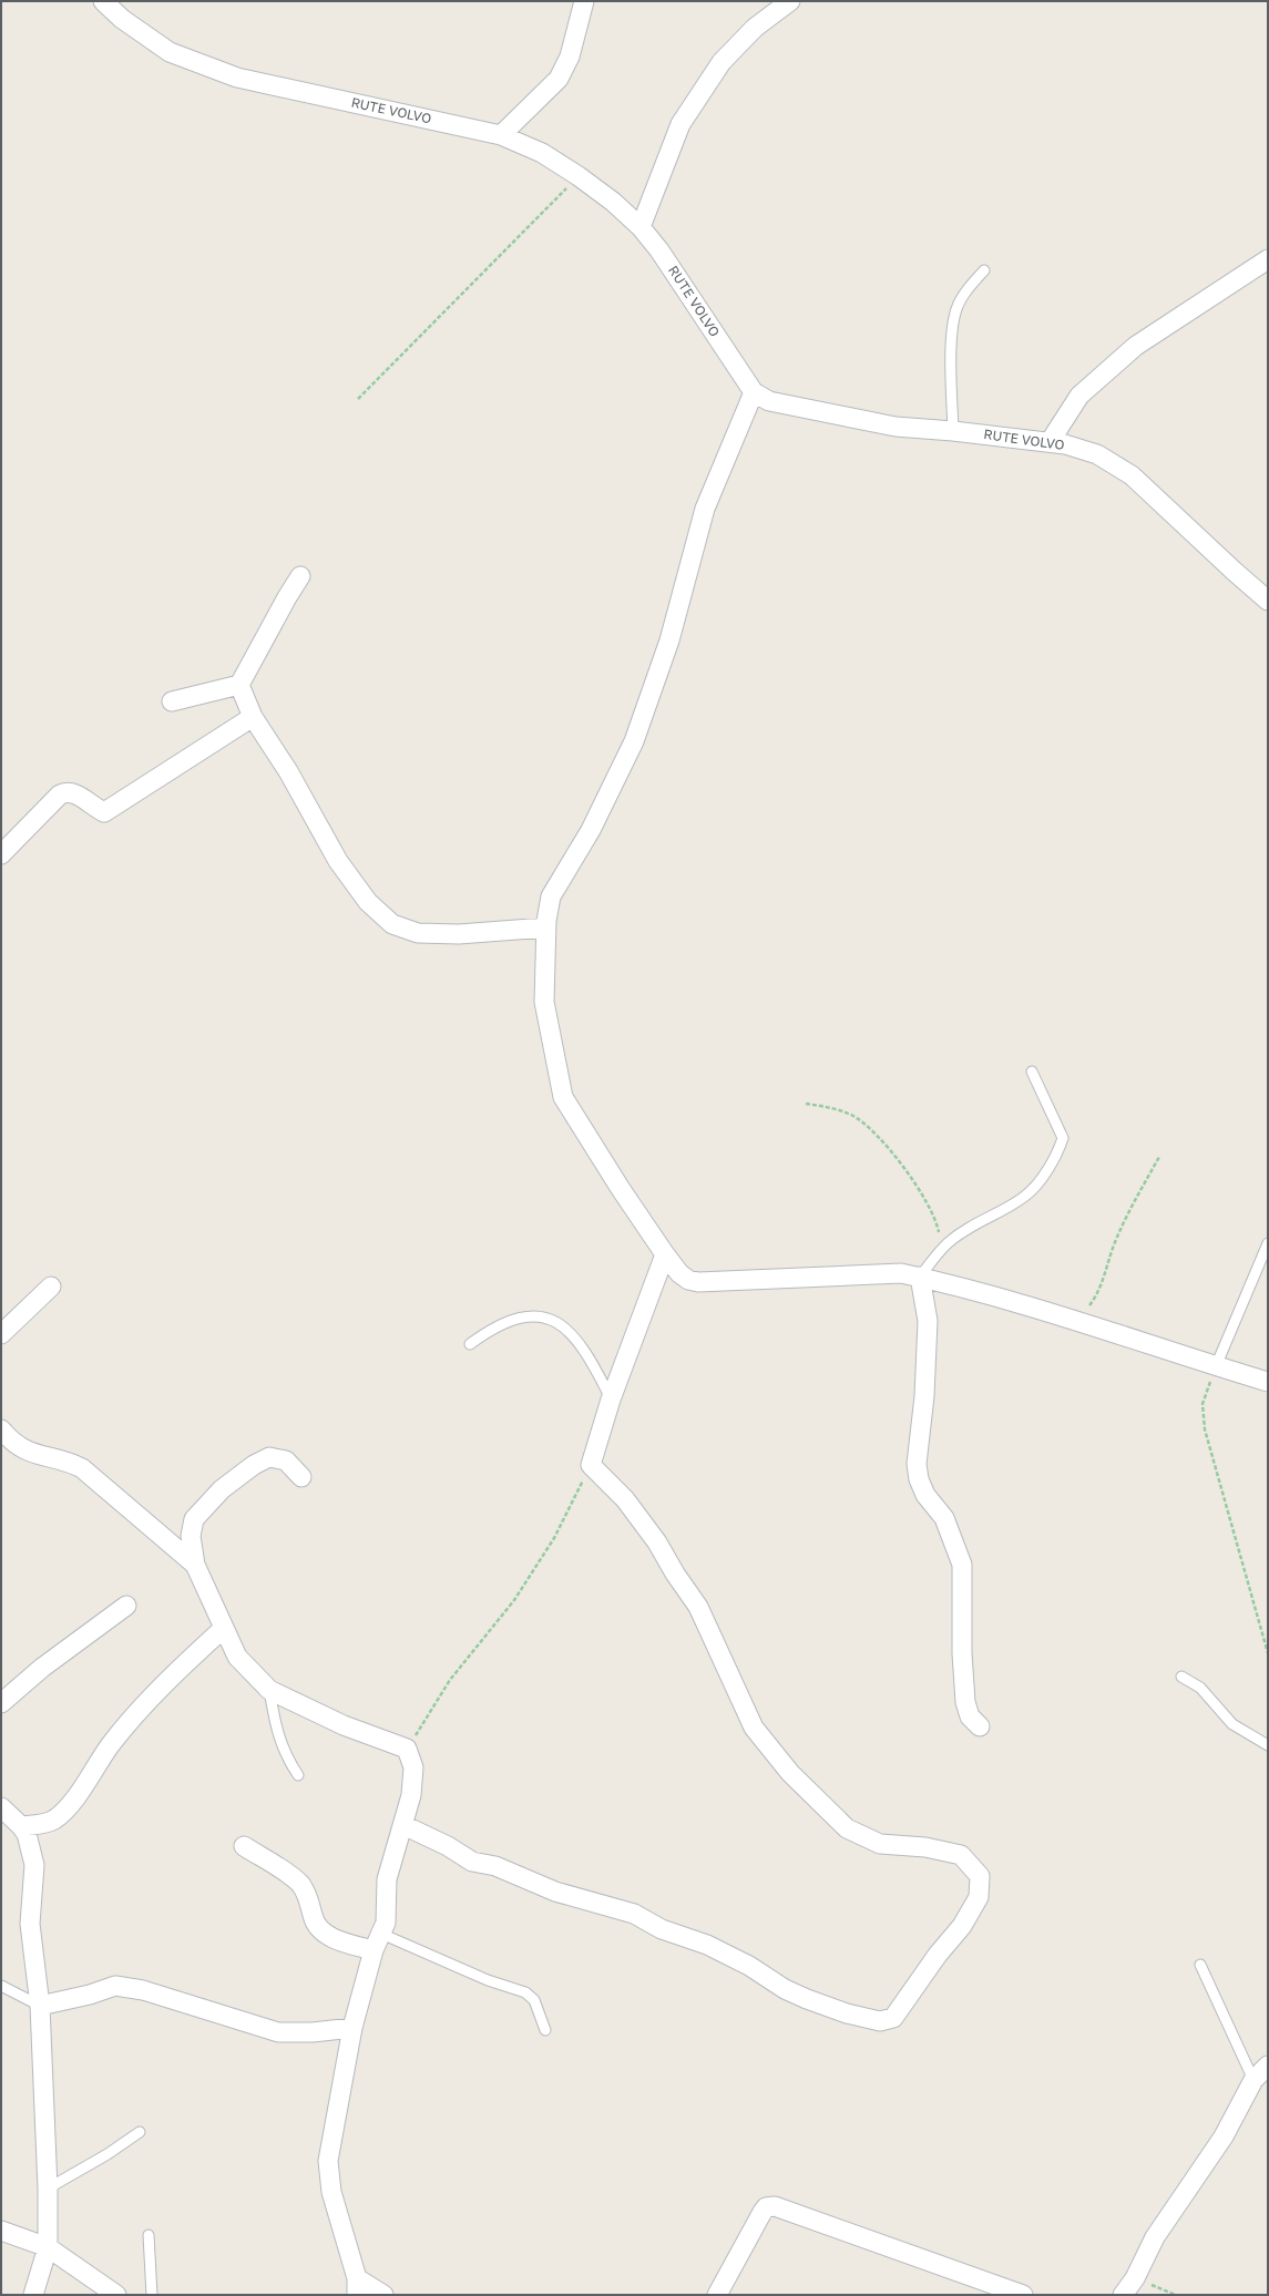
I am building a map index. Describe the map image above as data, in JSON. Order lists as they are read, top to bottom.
{
  "streets": {
    "street": ["RUTE VOLVO"]
  }
}
